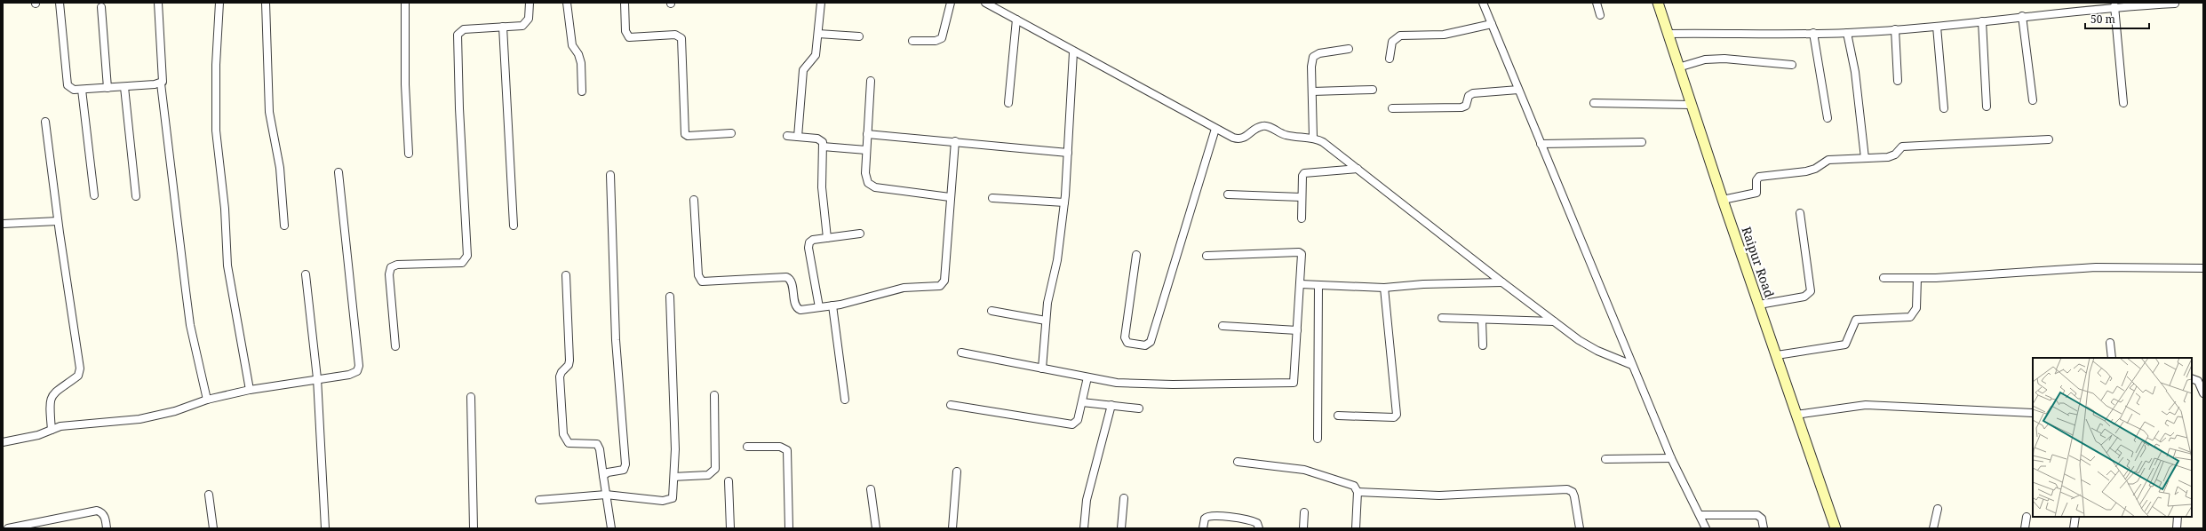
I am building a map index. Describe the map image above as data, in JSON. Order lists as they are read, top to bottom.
{
  "streets": {
    "main road": ["Raipur Road"]
  },
  "scale_bar": "50 m"
}
